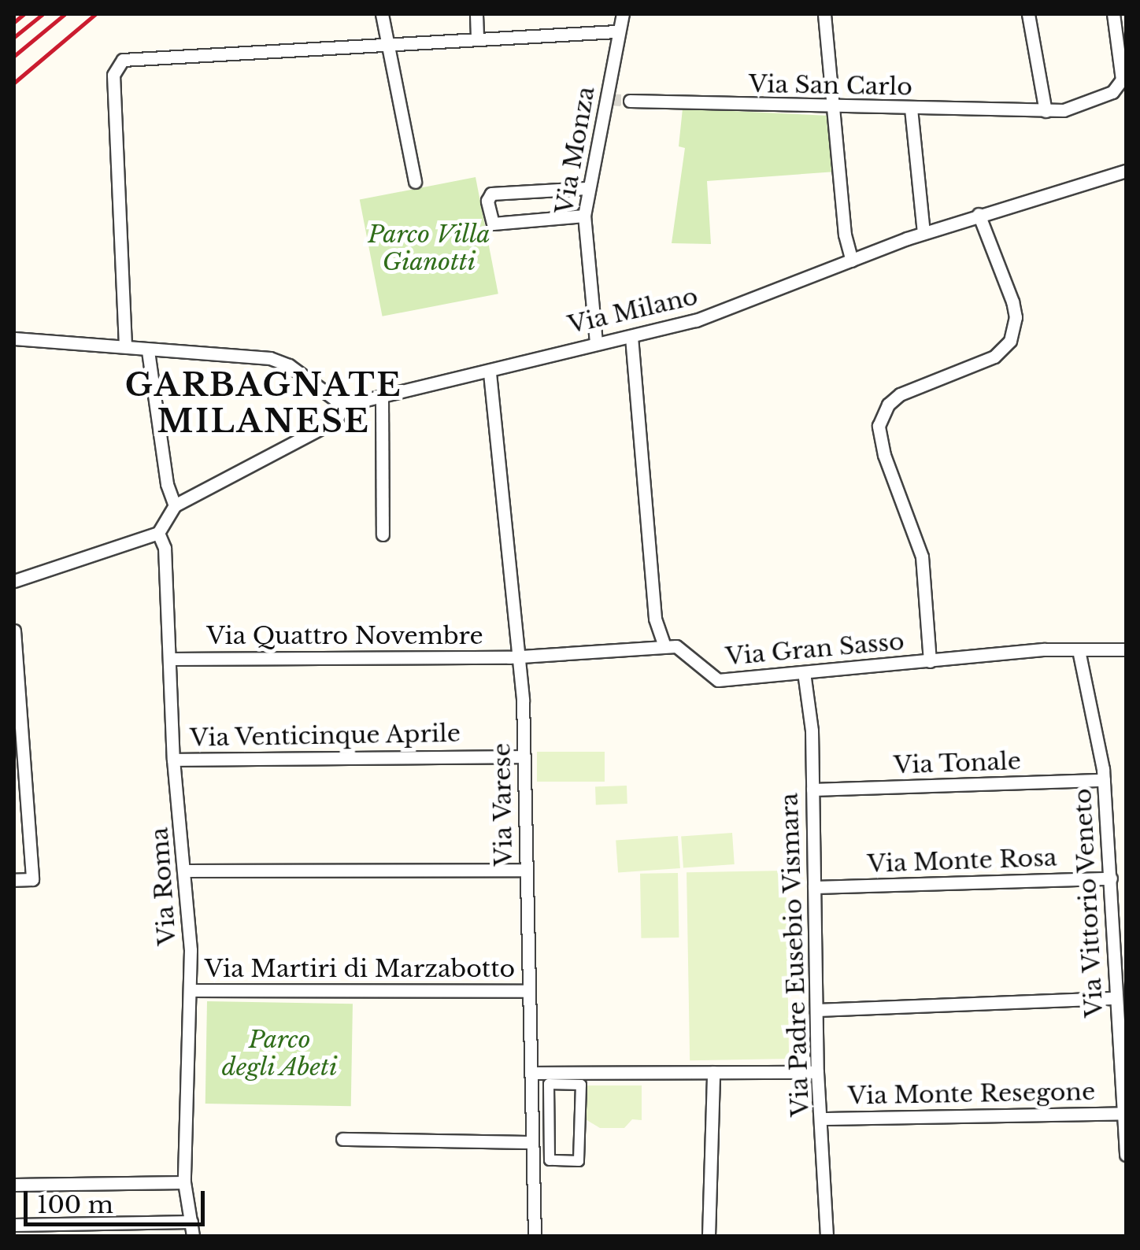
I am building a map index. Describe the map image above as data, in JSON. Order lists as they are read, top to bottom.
{
  "streets": {
    "street": [
      "Via San Carlo",
      "Via Monza",
      "Via Milano",
      "Via Quattro Novembre",
      "Via Gran Sasso",
      "Via Venticinque Aprile",
      "Via Tonale",
      "Via Varese",
      "Via Monte Rosa",
      "Via Roma",
      "Via Vittorio Veneto",
      "Via Padre Eusebio Vismara",
      "Via Martiri di Marzabotto",
      "Via Monte Resegone"
    ]
  },
  "crossings": [
    ["Via Monza", "Via Milano"],
    ["Via Milano", "Via Varese"],
    ["Via Quattro Novembre", "Via Varese"],
    ["Via Quattro Novembre", "Via Roma"],
    ["Via Gran Sasso", "Via Vittorio Veneto"],
    ["Via Gran Sasso", "Via Padre Eusebio Vismara"],
    ["Via Venticinque Aprile", "Via Varese"],
    ["Via Venticinque Aprile", "Via Roma"],
    ["Via Tonale", "Via Vittorio Veneto"],
    ["Via Tonale", "Via Padre Eusebio Vismara"],
    ["Via Varese", "Via Martiri di Marzabotto"],
    ["Via Monte Rosa", "Via Vittorio Veneto"],
    ["Via Monte Rosa", "Via Padre Eusebio Vismara"],
    ["Via Roma", "Via Martiri di Marzabotto"],
    ["Via Vittorio Veneto", "Via Monte Resegone"],
    ["Via Padre Eusebio Vismara", "Via Monte Resegone"]
  ],
  "districts": ["GARBAGNATE MILANESE"],
  "parks": ["Parco Villa Gianotti", "Parco degli Abeti"],
  "scale_bar": "100 m"
}
